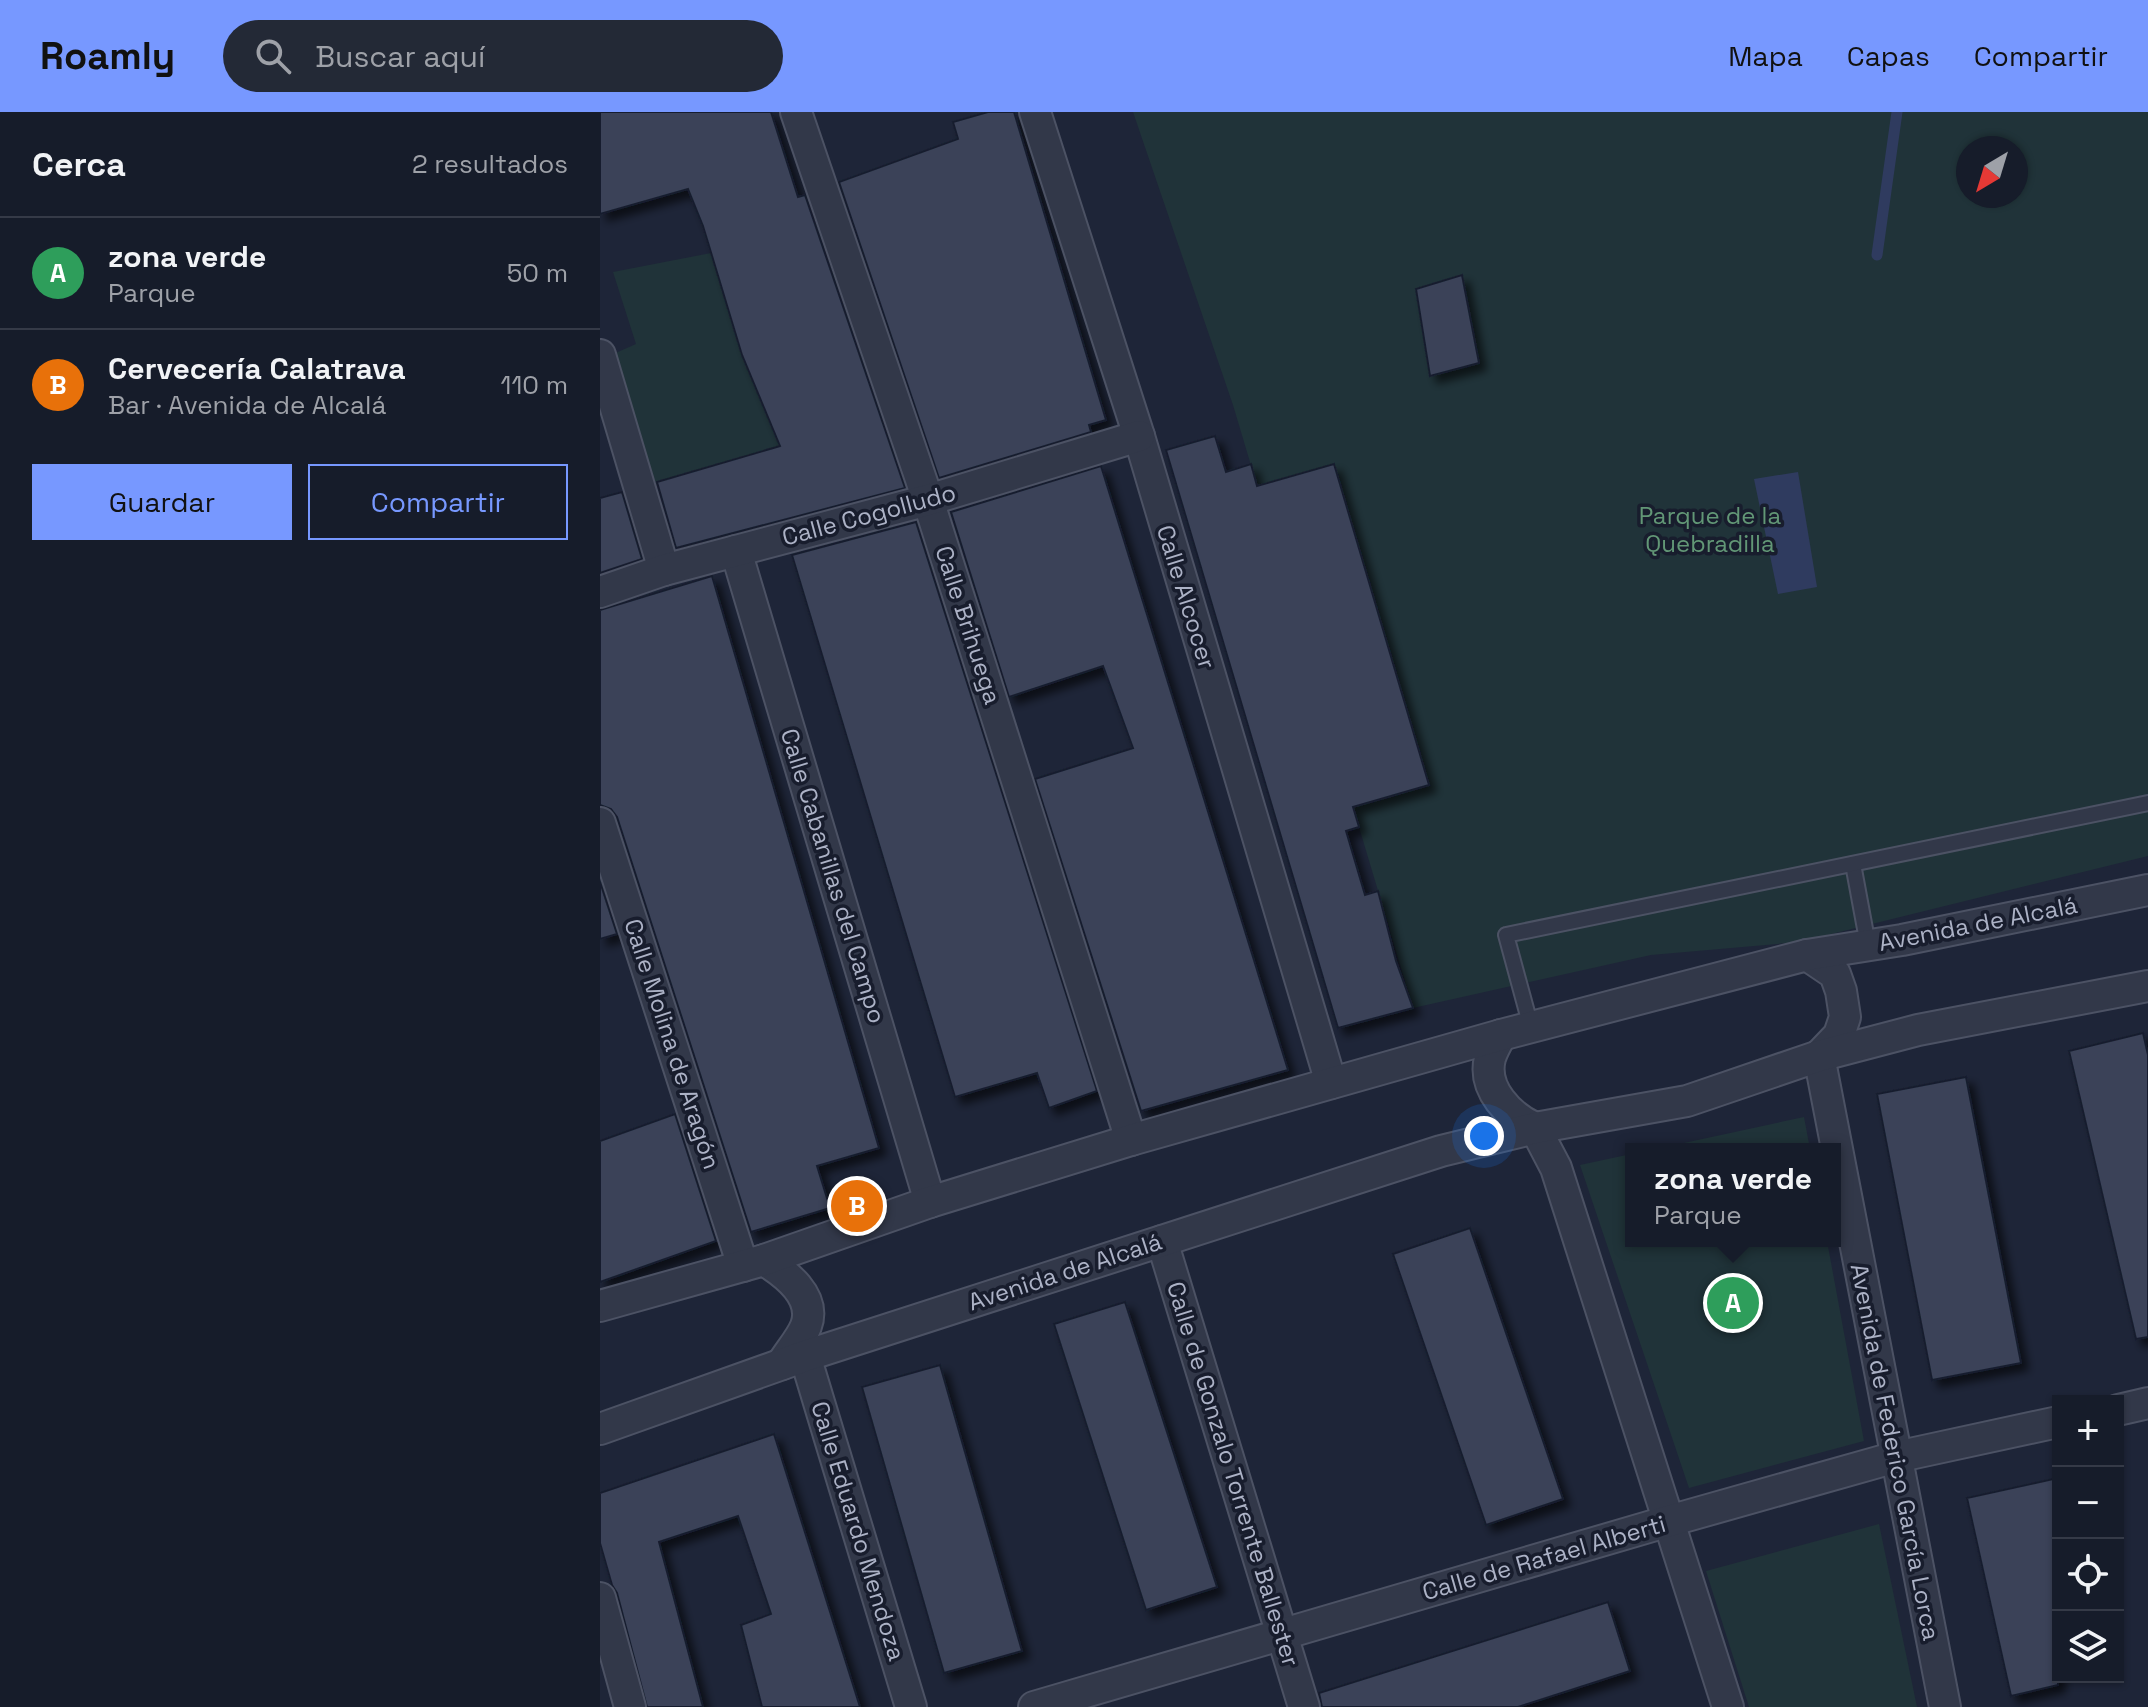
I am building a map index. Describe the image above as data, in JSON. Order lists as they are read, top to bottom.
{
  "streets": {
    "street": [
      "Calle Cogolludo",
      "Calle Alcocer",
      "Calle Brihuega",
      "Calle Cabanillas del Campo",
      "Avenida de Alcalá",
      "Calle Molina de Aragón",
      "Avenida de Federico García Lorca",
      "Calle de Gonzalo Torrente Ballester",
      "Calle Eduardo Mendoza",
      "Calle de Rafael Alberti"
    ]
  },
  "crossings": [
    ["Calle Cogolludo", "Calle Alcocer"],
    ["Calle Cogolludo", "Calle Brihuega"],
    ["Calle Cogolludo", "Calle Cabanillas del Campo"],
    ["Calle Alcocer", "Avenida de Alcalá"],
    ["Calle Brihuega", "Avenida de Alcalá"],
    ["Calle Cabanillas del Campo", "Avenida de Alcalá"],
    ["Avenida de Alcalá", "Calle Molina de Aragón"],
    ["Avenida de Alcalá", "Avenida de Federico García Lorca"],
    ["Avenida de Alcalá", "Calle de Gonzalo Torrente Ballester"],
    ["Avenida de Alcalá", "Calle Eduardo Mendoza"],
    ["Avenida de Federico García Lorca", "Calle de Rafael Alberti"],
    ["Calle de Gonzalo Torrente Ballester", "Calle de Rafael Alberti"]
  ],
  "parks": ["Parque de la Quebradilla"],
  "north": "bottom left",
  "page": {
    "header": "Roamly",
    "search": "Buscar aquí",
    "nav": ["Mapa", "Capas", "Compartir"],
    "heading": ["Cerca", "2 resultados"],
    "list": [
      {
        "mark": "A",
        "name": "zona verde",
        "note": "Parque",
        "value": "50 m"
      },
      {
        "mark": "B",
        "name": "Cervecería Calatrava",
        "note": "Bar · Avenida de Alcalá",
        "value": "110 m"
      }
    ],
    "buttons": ["Guardar", "Compartir"],
    "popup": ["zona verde", "Parque"],
    "pins": ["B", "A"],
    "map_buttons": ["+", "−"]
  }
}
